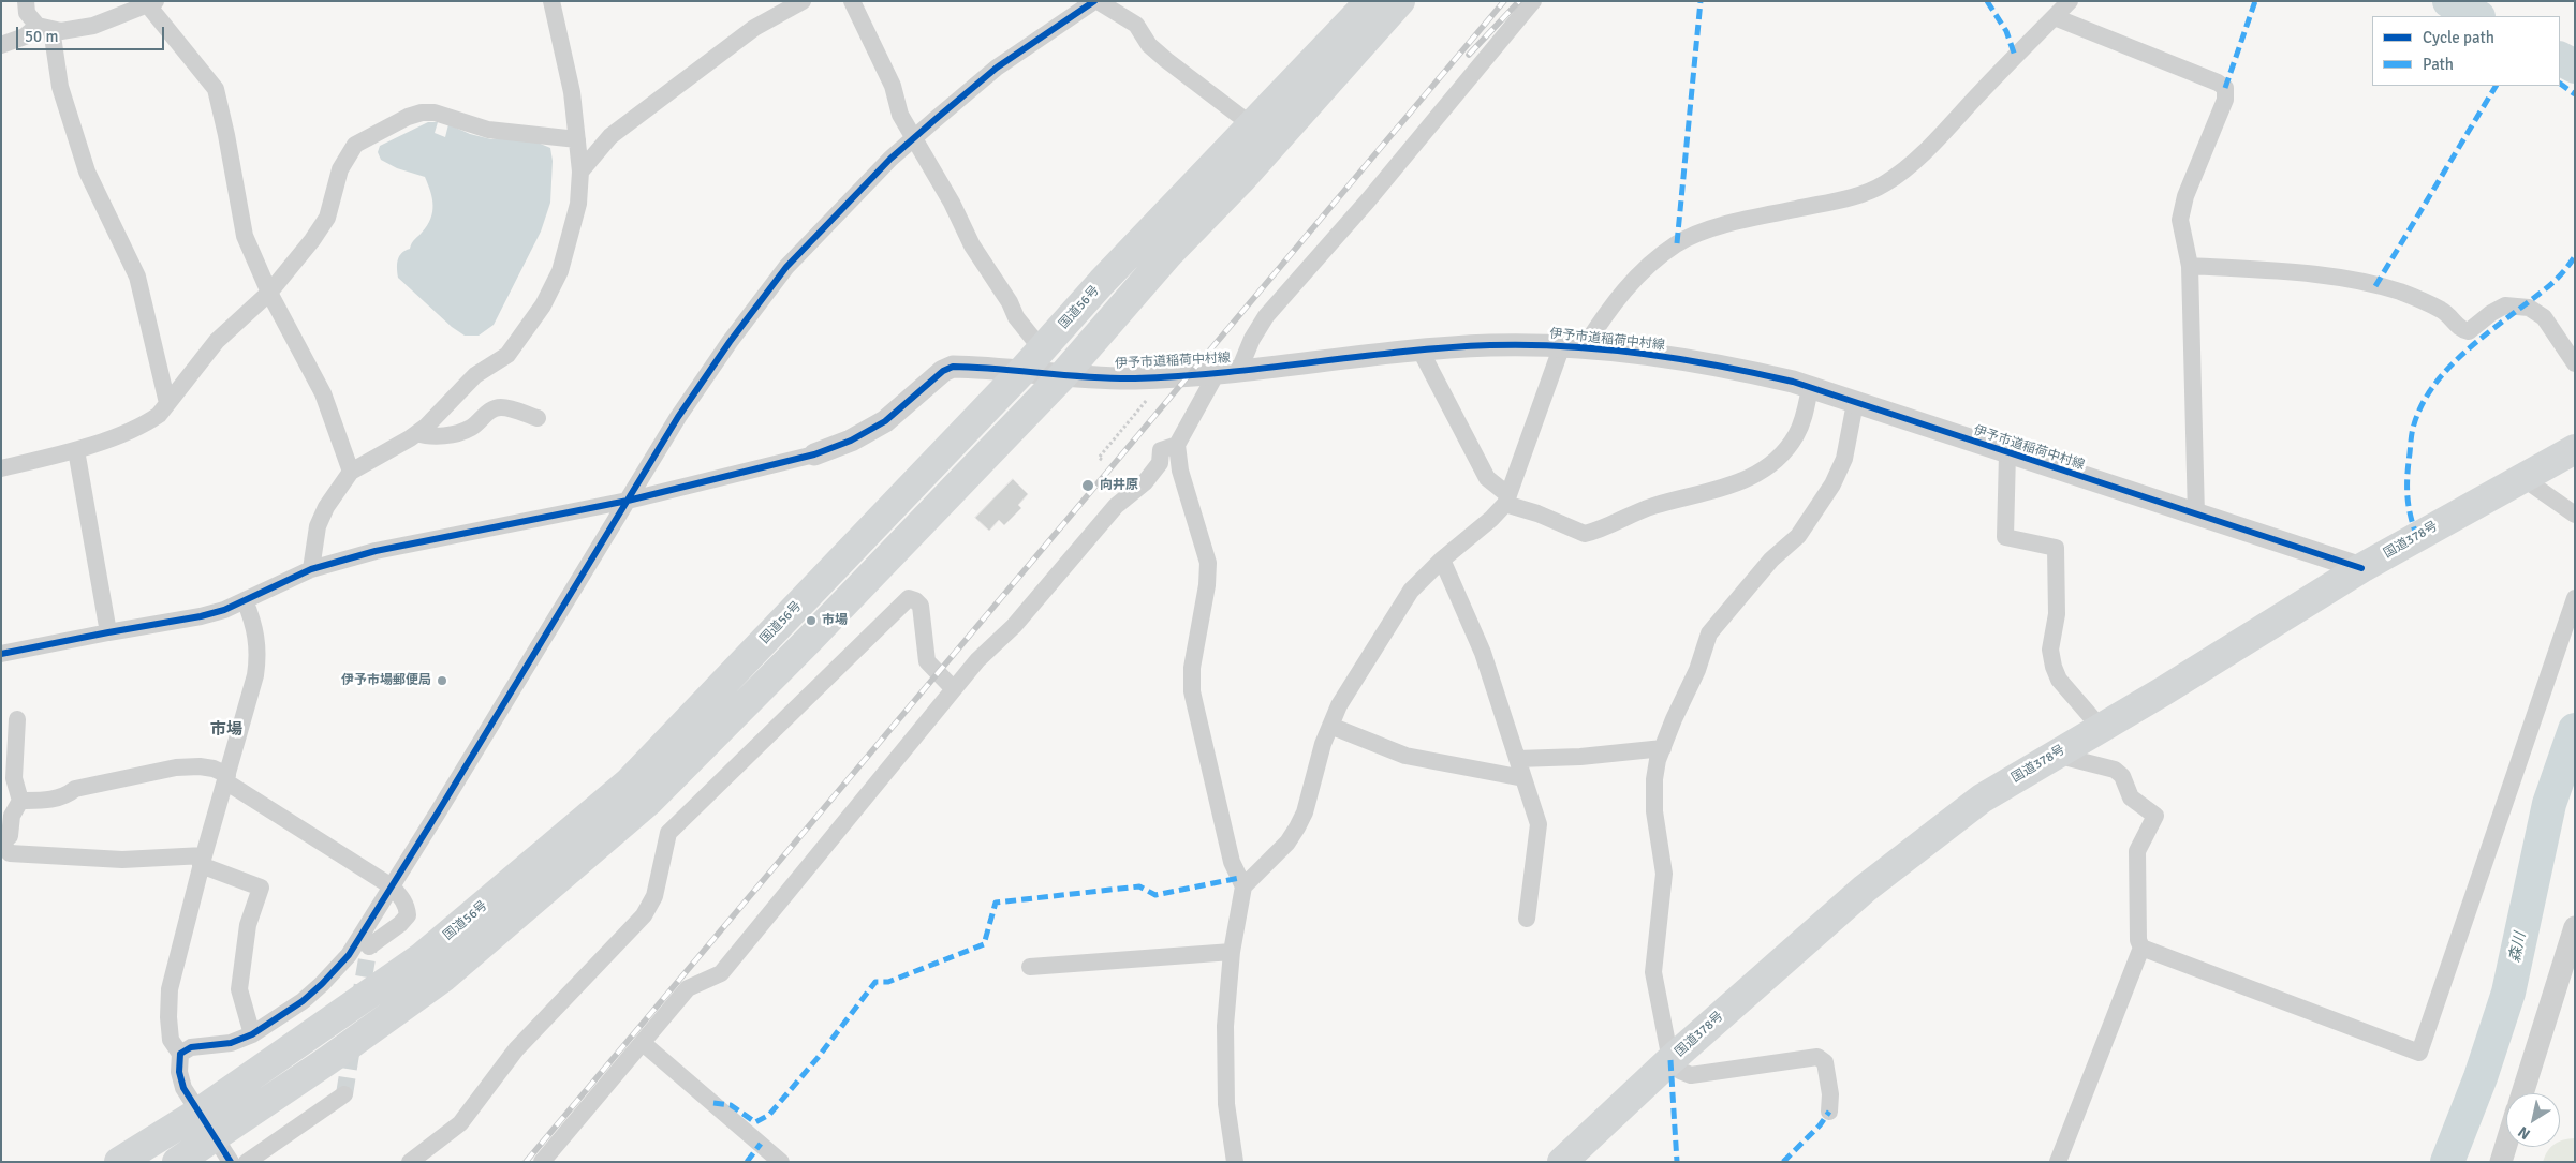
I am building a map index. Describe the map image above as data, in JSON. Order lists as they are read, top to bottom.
{
  "streets": {
    "highway": ["国道56号", "国道378号"],
    "street": ["伊予市道稲荷中村線"]
  },
  "crossings": [
    ["国道56号", "伊予市道稲荷中村線"],
    ["伊予市道稲荷中村線", "国道378号"]
  ],
  "districts": ["市場"],
  "water": ["森川"],
  "places": ["向井原", "市場", "伊予市場郵便局"],
  "legend": ["Cycle path", "Path"],
  "scale_bar": "50 m",
  "north": "bottom left"
}
